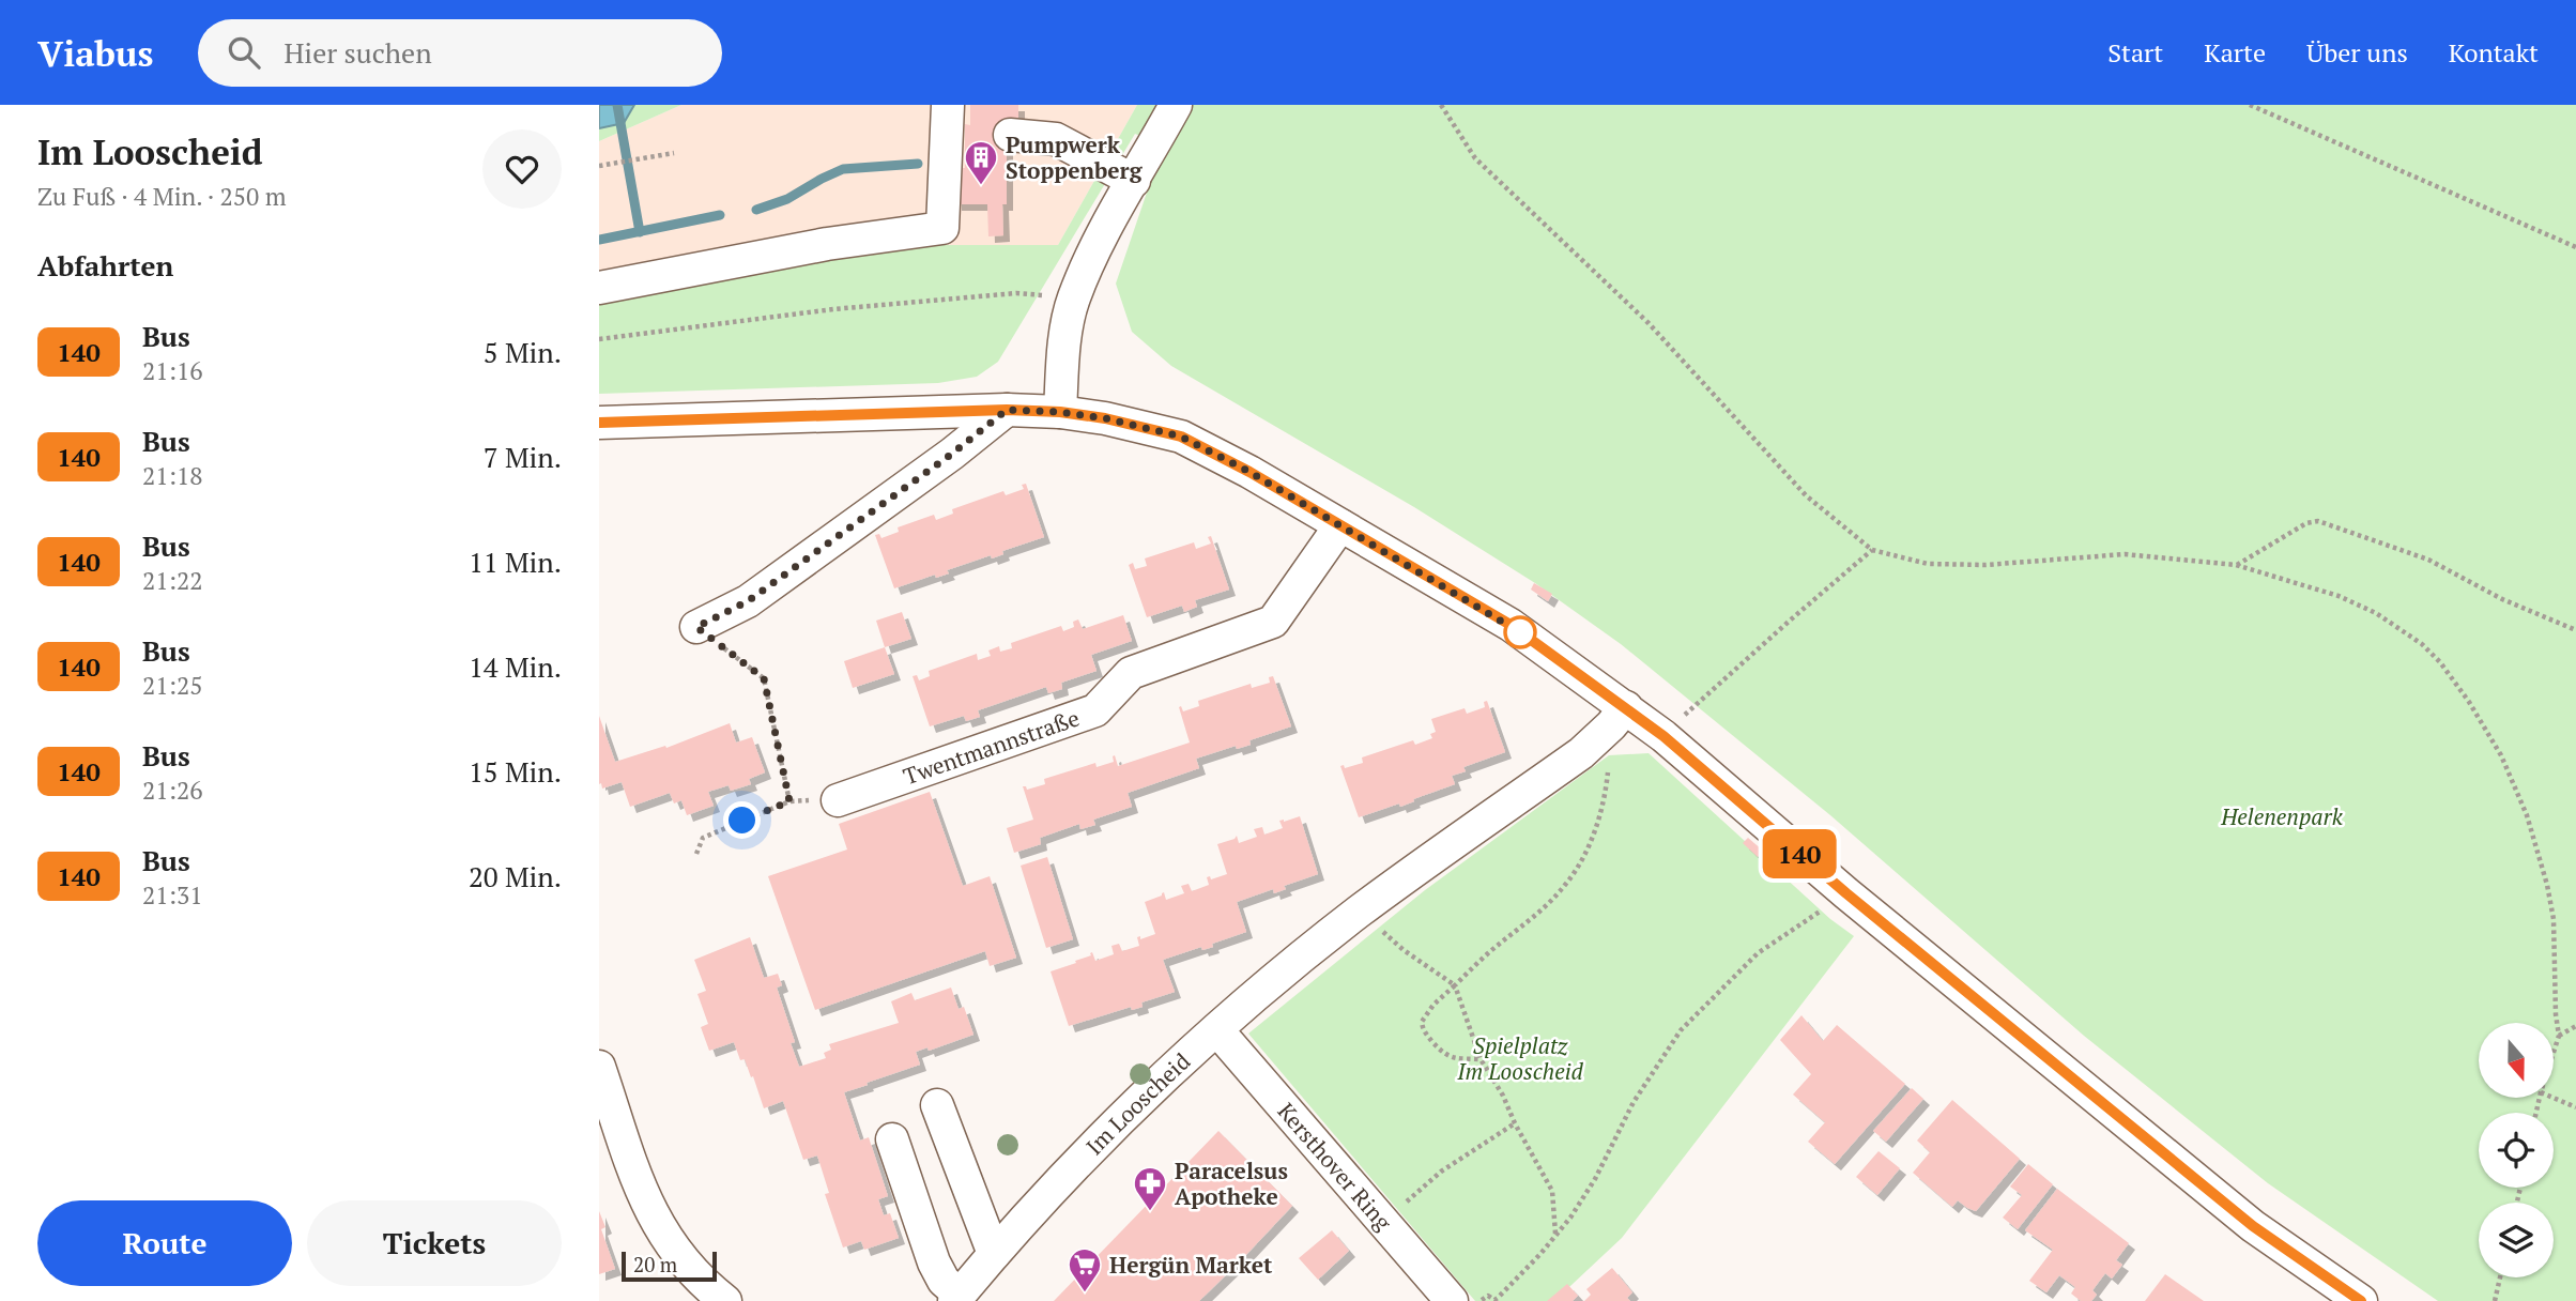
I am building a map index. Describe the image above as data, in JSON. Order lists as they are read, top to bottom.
{
  "streets": {
    "street": ["Twentmannstraße", "Im Looscheid", "Kersthover Ring"]
  },
  "crossings": [
    ["Im Looscheid", "Kersthover Ring"]
  ],
  "parks": ["Helenenpark", "Spielplatz Im Looscheid"],
  "places": {
    "building": ["Pumpwerk Stoppenberg"],
    "pharmacy": ["Paracelsus Apotheke"],
    "supermarket": ["Hergün Market"]
  },
  "lines": ["bus line 140"],
  "scale_bar": "20 m",
  "north": "bottom",
  "page": {
    "header": "Viabus",
    "search": "Hier suchen",
    "nav": [
      "Start",
      "Karte",
      "Über uns",
      "Kontakt"
    ],
    "heading": [
      ["Im Looscheid", "Zu Fuß · 4 Min. · 250 m"],
      "Abfahrten"
    ],
    "on_map": "140",
    "list": [
      {
        "mark": "140",
        "name": "Bus",
        "note": "21:16",
        "value": "5 Min."
      },
      {
        "mark": "140",
        "name": "Bus",
        "note": "21:18",
        "value": "7 Min."
      },
      {
        "mark": "140",
        "name": "Bus",
        "note": "21:22",
        "value": "11 Min."
      },
      {
        "mark": "140",
        "name": "Bus",
        "note": "21:25",
        "value": "14 Min."
      },
      {
        "mark": "140",
        "name": "Bus",
        "note": "21:26",
        "value": "15 Min."
      },
      {
        "mark": "140",
        "name": "Bus",
        "note": "21:31",
        "value": "20 Min."
      }
    ],
    "buttons": ["Route", "Tickets"],
    "scale": "20 m"
  }
}
